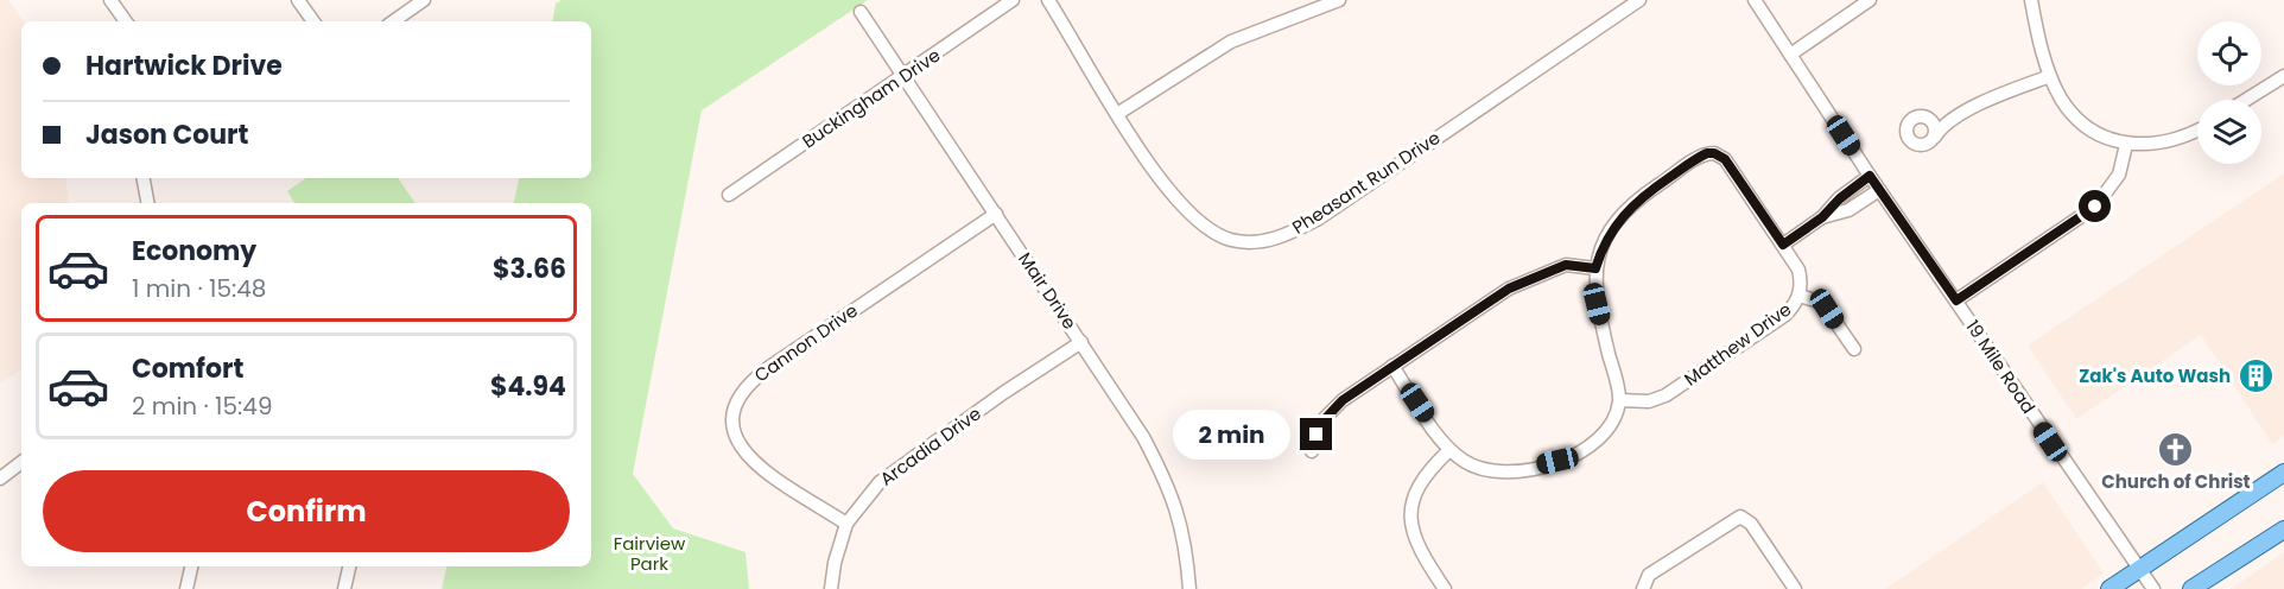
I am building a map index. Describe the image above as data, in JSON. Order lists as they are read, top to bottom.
{
  "streets": {
    "street": [
      "Buckingham Drive",
      "Pheasant Run Drive",
      "Mair Drive",
      "Cannon Drive",
      "Matthew Drive",
      "19 Mile Road",
      "Arcadia Drive"
    ]
  },
  "crossings": [
    ["Buckingham Drive", "Mair Drive"],
    ["Mair Drive", "Cannon Drive"],
    ["Mair Drive", "Arcadia Drive"],
    ["Cannon Drive", "Arcadia Drive"]
  ],
  "parks": ["Fairview Park"],
  "places": {
    "building": ["Zak's Auto Wash"],
    "church": ["Church of Christ"]
  },
  "page": {
    "banner": ["Hartwick Drive", "Jason Court"],
    "list": [
      {
        "name": "Economy",
        "note": "1 min · 15:48",
        "value": "$3.66"
      },
      {
        "name": "Comfort",
        "note": "2 min · 15:49",
        "value": "$4.94"
      }
    ],
    "bubble": "2 min",
    "buttons": "Confirm"
  }
}
